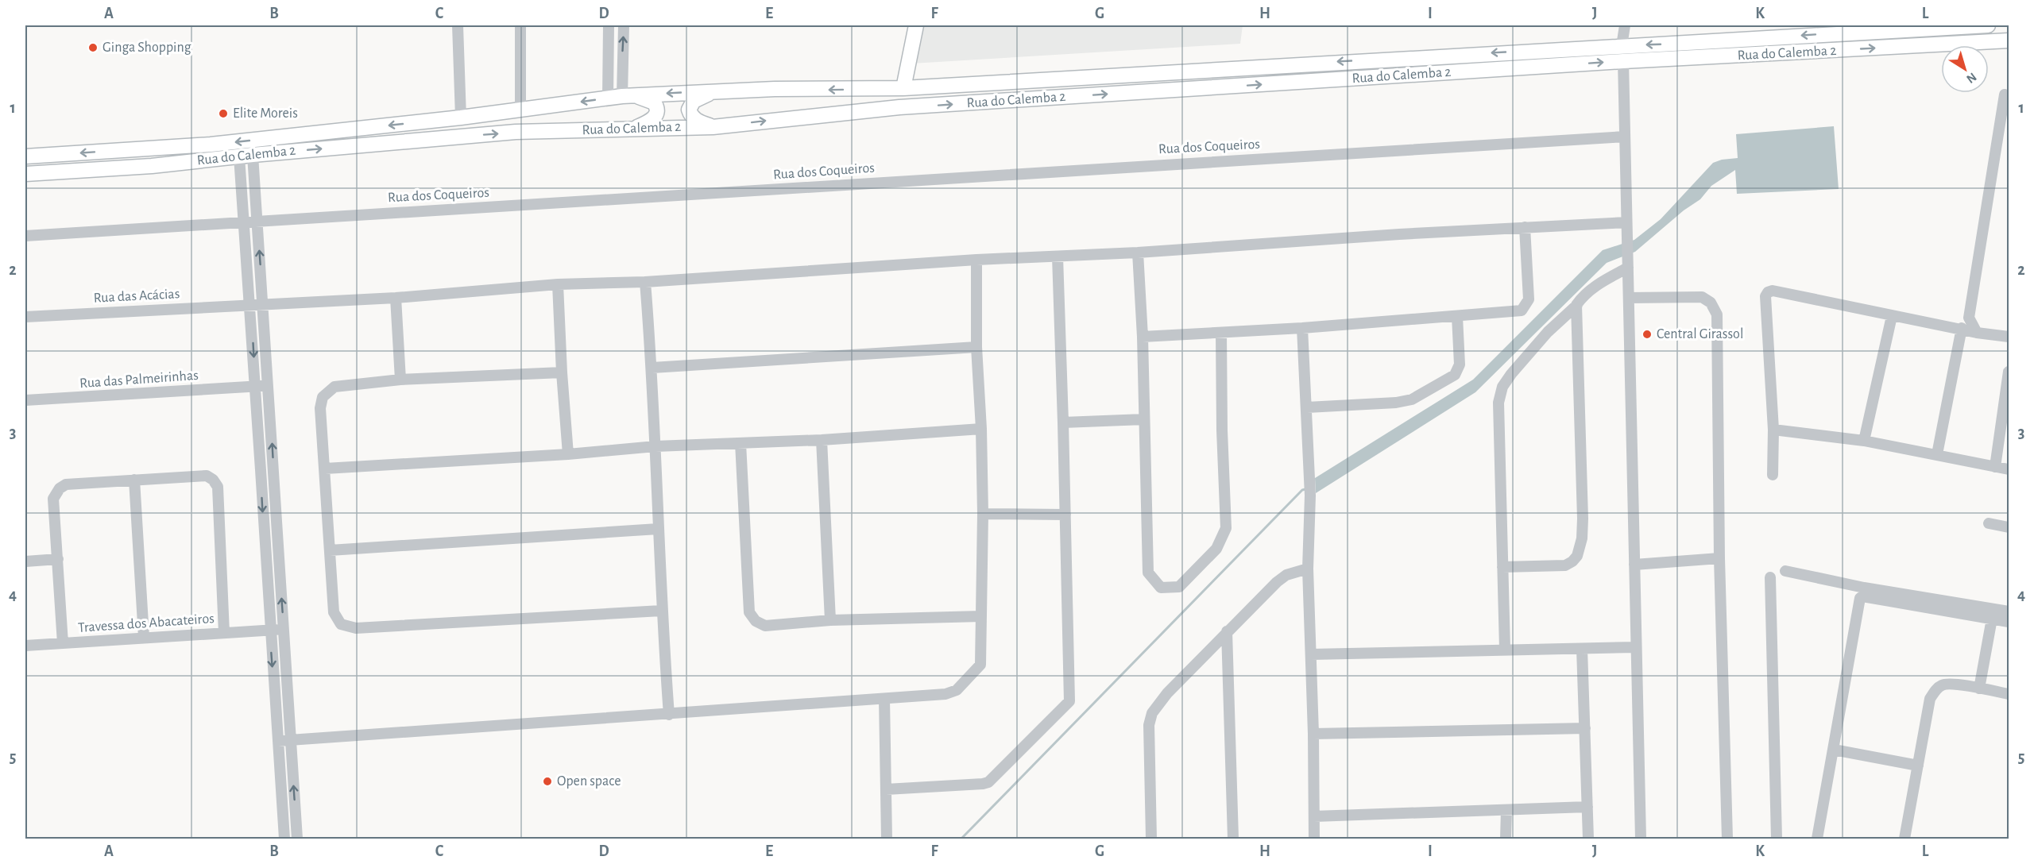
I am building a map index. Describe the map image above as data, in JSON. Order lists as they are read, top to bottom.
{
  "streets": {
    "main road": ["Rua do Calemba 2"],
    "street": [
      "Rua dos Coqueiros",
      "Rua das Acácias",
      "Rua das Palmeirinhas",
      "Travessa dos Abacateiros"
    ]
  },
  "places": [
    "Ginga Shopping",
    "Elite Moreis",
    "Central Girassol",
    "Open space"
  ],
  "north": "bottom right",
  "grid": {
    "columns": [
      "A",
      "B",
      "C",
      "D",
      "E",
      "F",
      "G",
      "H",
      "I",
      "J",
      "K",
      "L"
    ],
    "rows": [
      "1",
      "2",
      "3",
      "4",
      "5"
    ]
  }
}
